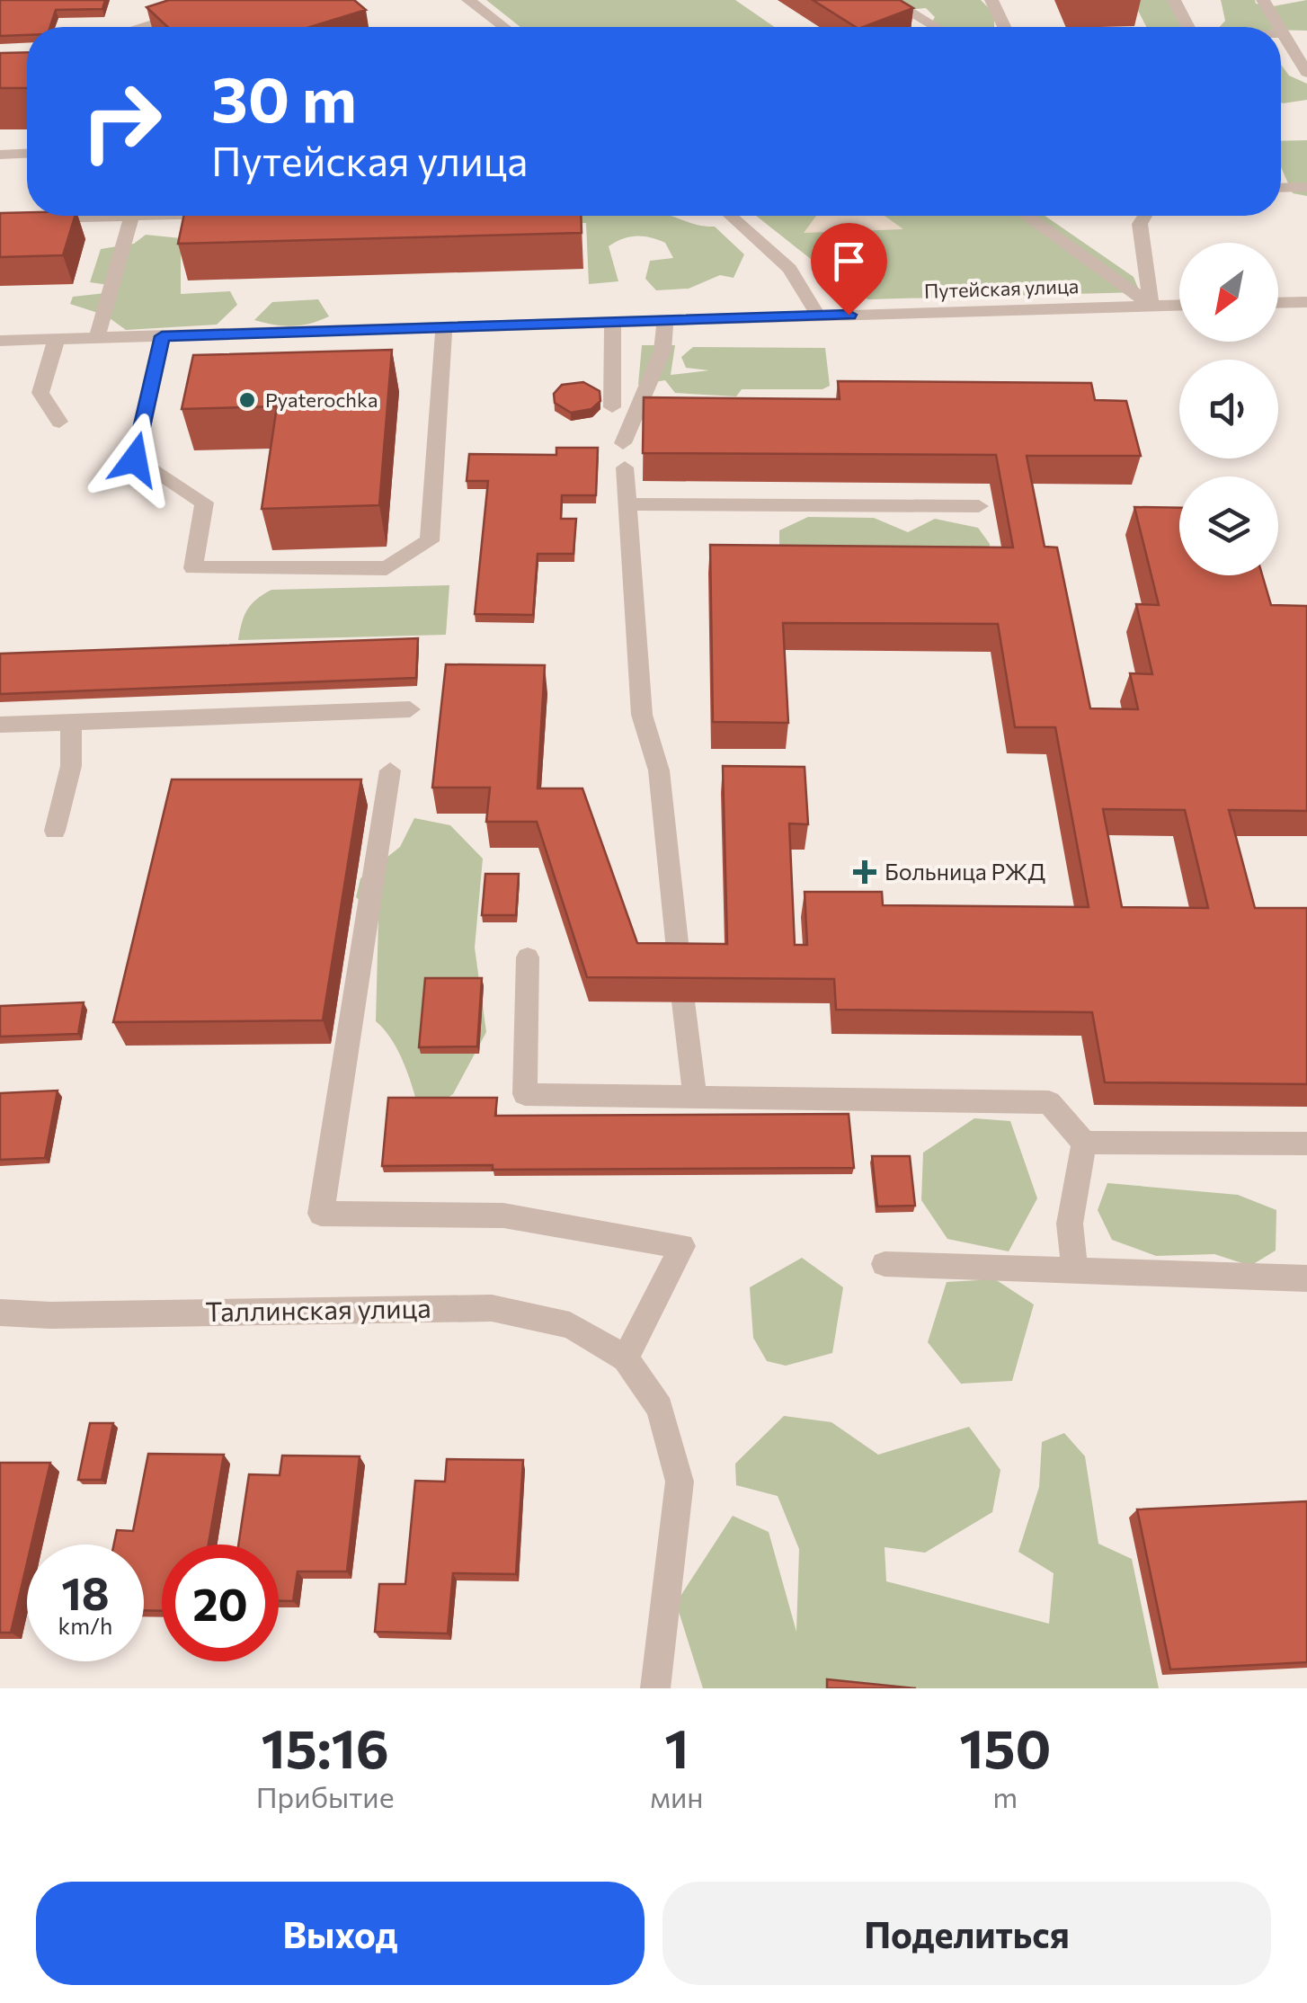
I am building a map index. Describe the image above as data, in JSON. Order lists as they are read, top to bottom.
{
  "streets": {
    "street": ["Путейская улица", "Таллинская улица"]
  },
  "places": {
    "other": ["Pyaterochka"],
    "health": ["Больница РЖД"]
  },
  "north": "bottom left",
  "page": {
    "turn": ["30 m", "Путейская улица"],
    "speed": "18 km/h",
    "limit": "20",
    "eta": [
      "15:16",
      "Прибытие",
      "1",
      "мин",
      "150",
      "m"
    ],
    "buttons": ["Выход", "Поделиться"]
  }
}
